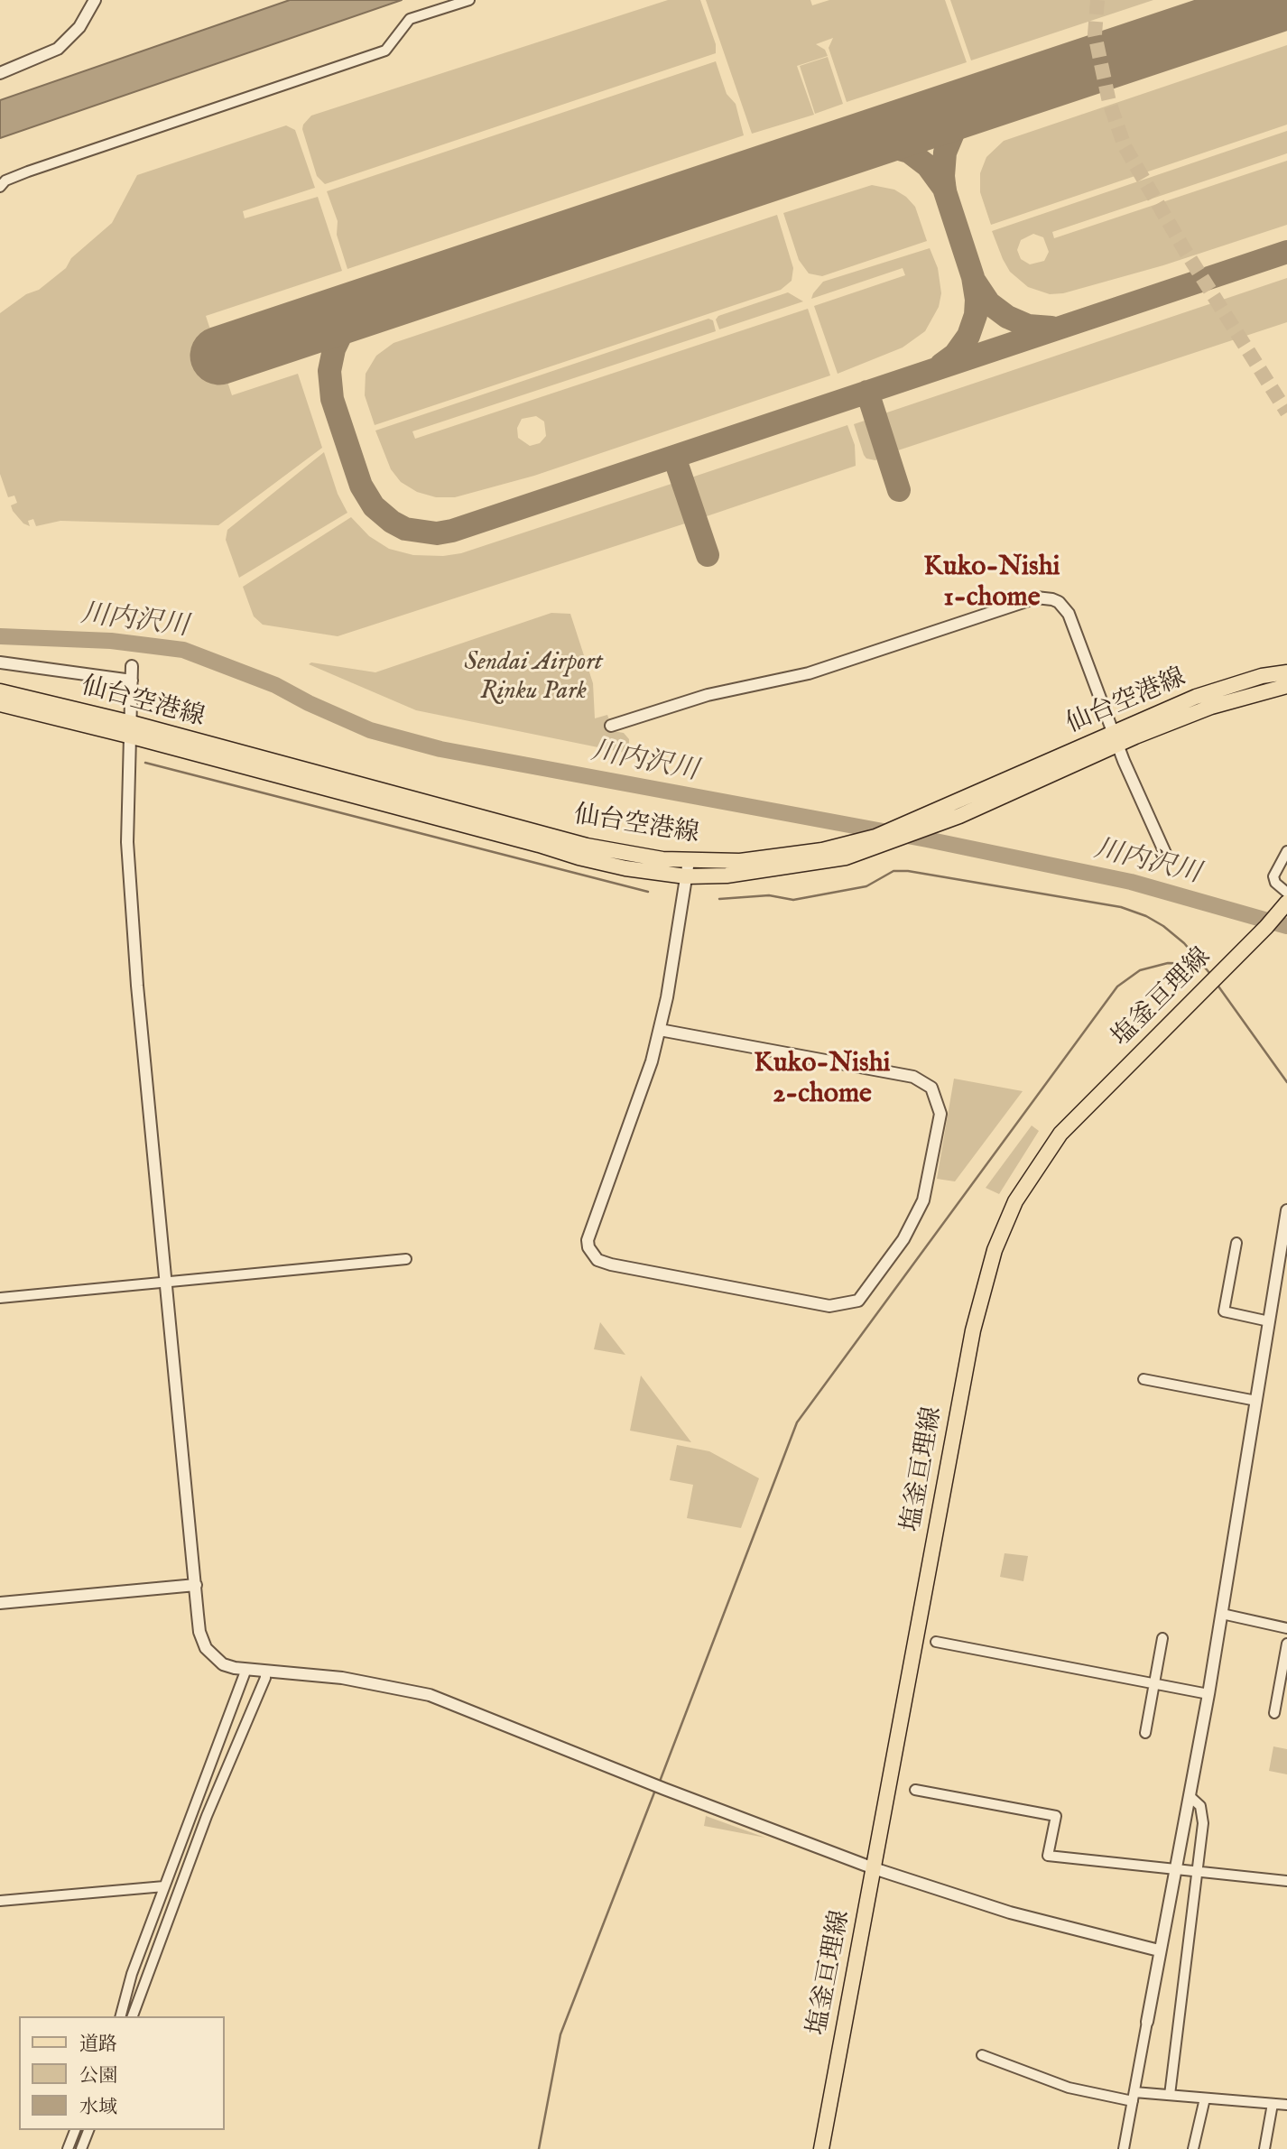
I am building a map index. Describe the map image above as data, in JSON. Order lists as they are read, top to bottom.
{
  "streets": {
    "main road": ["仙台空港線", "塩釜亘理線"]
  },
  "districts": ["Kuko-Nishi 1-chome", "Kuko-Nishi 2-chome"],
  "water": ["川内沢川"],
  "parks": ["Sendai Airport Rinku Park"],
  "legend": ["道路", "公園", "水域"]
}
